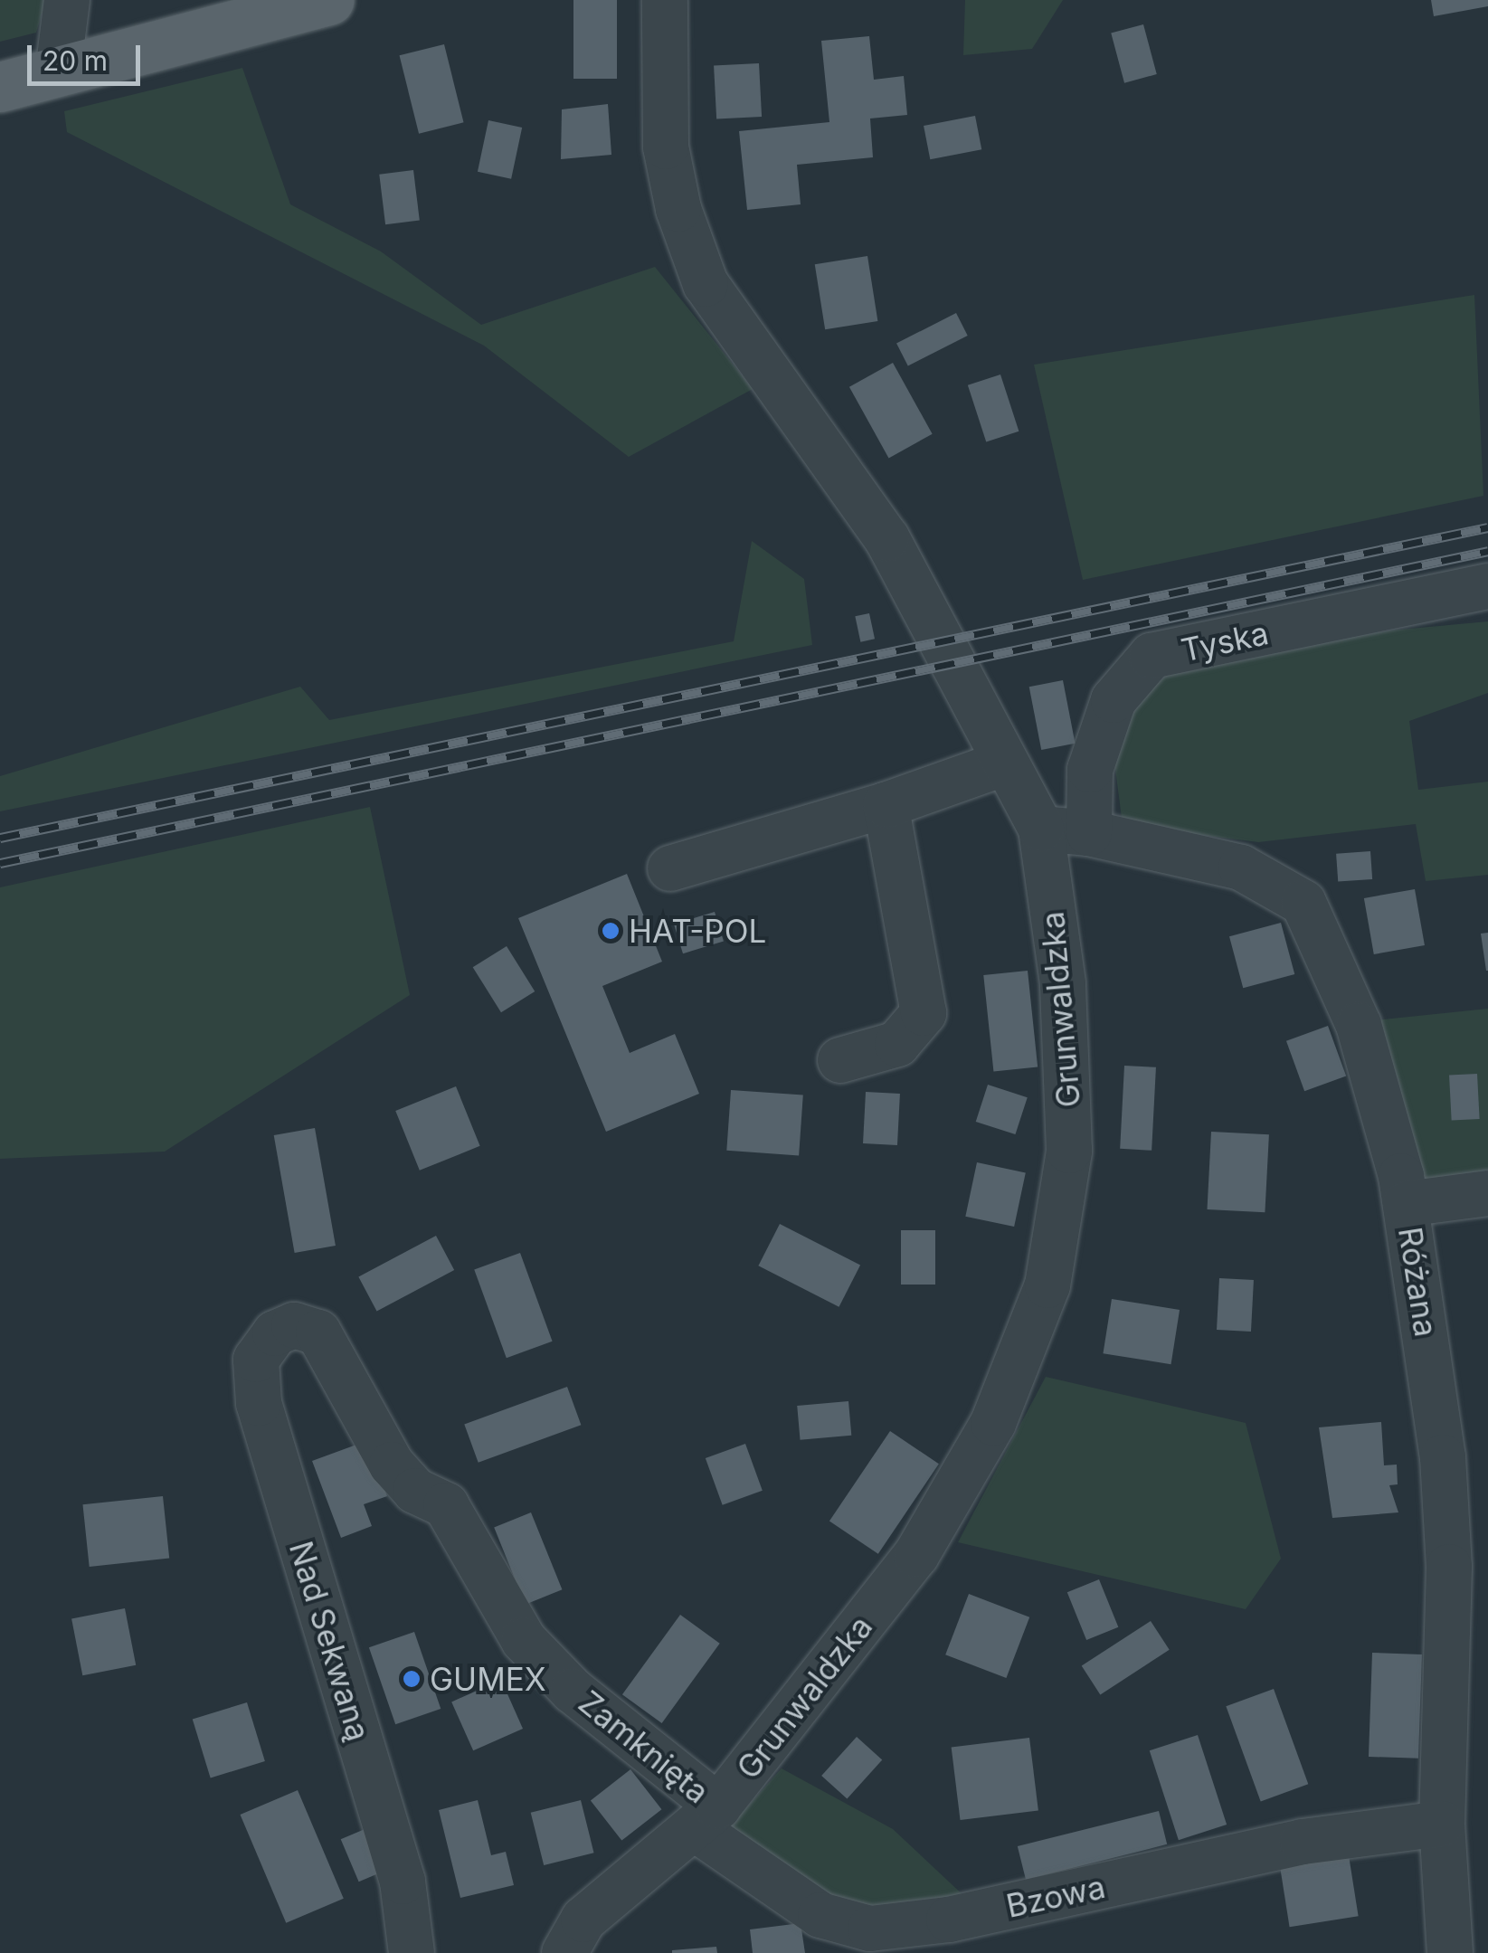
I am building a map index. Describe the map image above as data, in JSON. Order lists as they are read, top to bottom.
{
  "streets": {
    "street": [
      "Tyska",
      "Grunwaldzka",
      "Różana",
      "Nad Sekwaną",
      "Zamknięta",
      "Bzowa"
    ]
  },
  "crossings": [
    ["Tyska", "Różana"],
    ["Grunwaldzka", "Różana"],
    ["Grunwaldzka", "Zamknięta"],
    ["Grunwaldzka", "Bzowa"],
    ["Różana", "Bzowa"],
    ["Nad Sekwaną", "Zamknięta"],
    ["Zamknięta", "Bzowa"]
  ],
  "places": ["HAT-POL", "GUMEX"],
  "scale_bar": "20 m"
}
